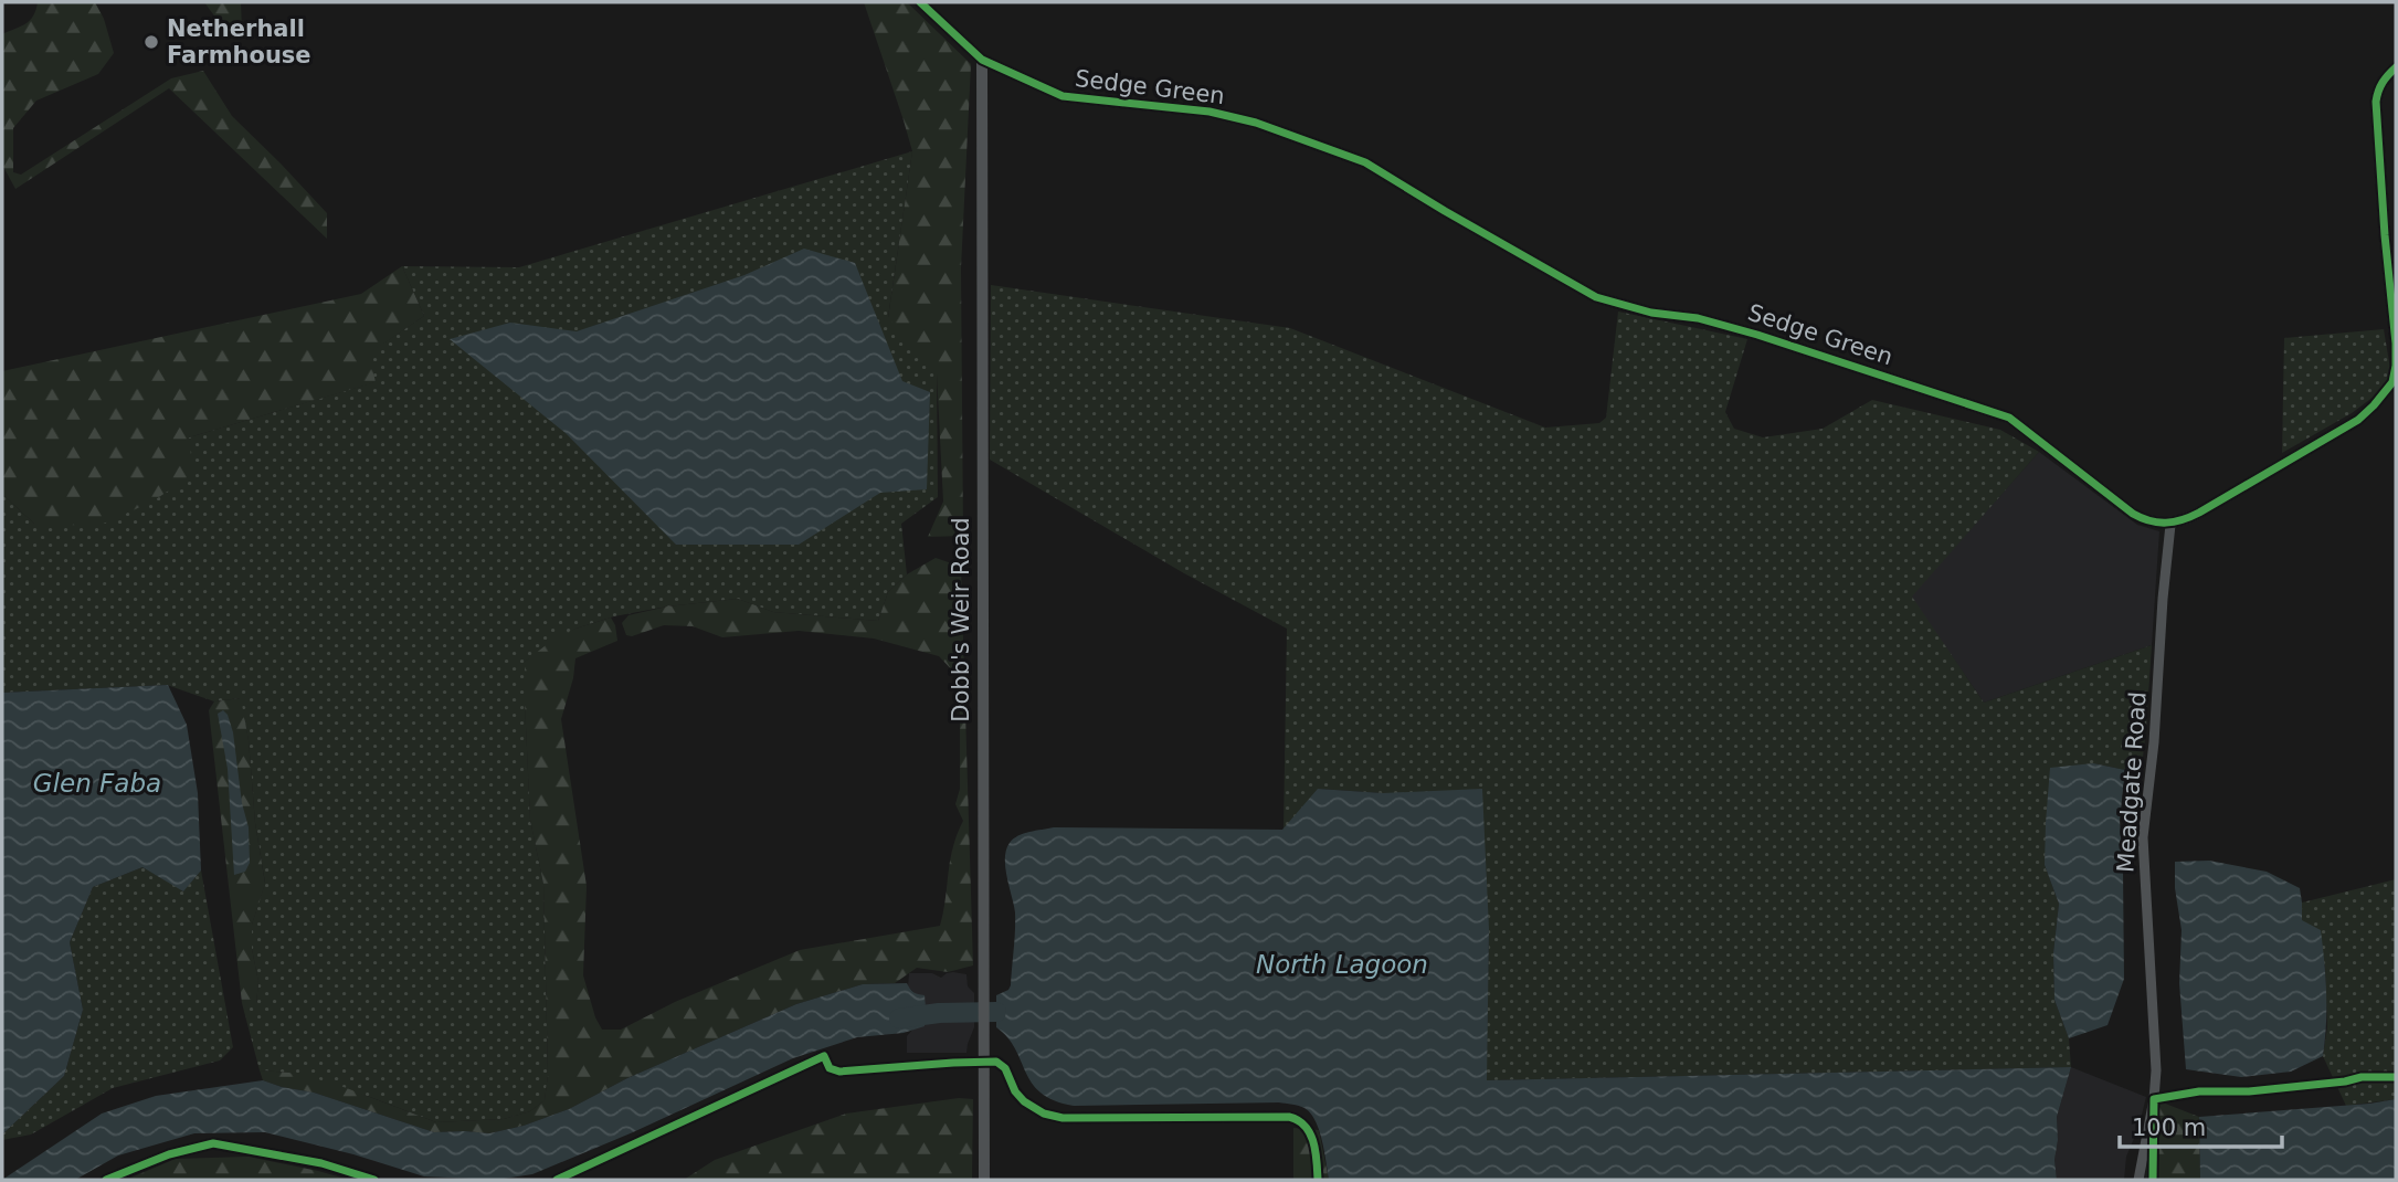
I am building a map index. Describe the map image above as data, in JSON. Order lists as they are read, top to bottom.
{
  "streets": {
    "street": ["Sedge Green", "Dobb's Weir Road", "Meadgate Road"]
  },
  "crossings": [
    ["Sedge Green", "Dobb's Weir Road"],
    ["Sedge Green", "Meadgate Road"]
  ],
  "water": ["Glen Faba", "North Lagoon"],
  "places": ["Netherhall Farmhouse"],
  "scale_bar": "100 m"
}
